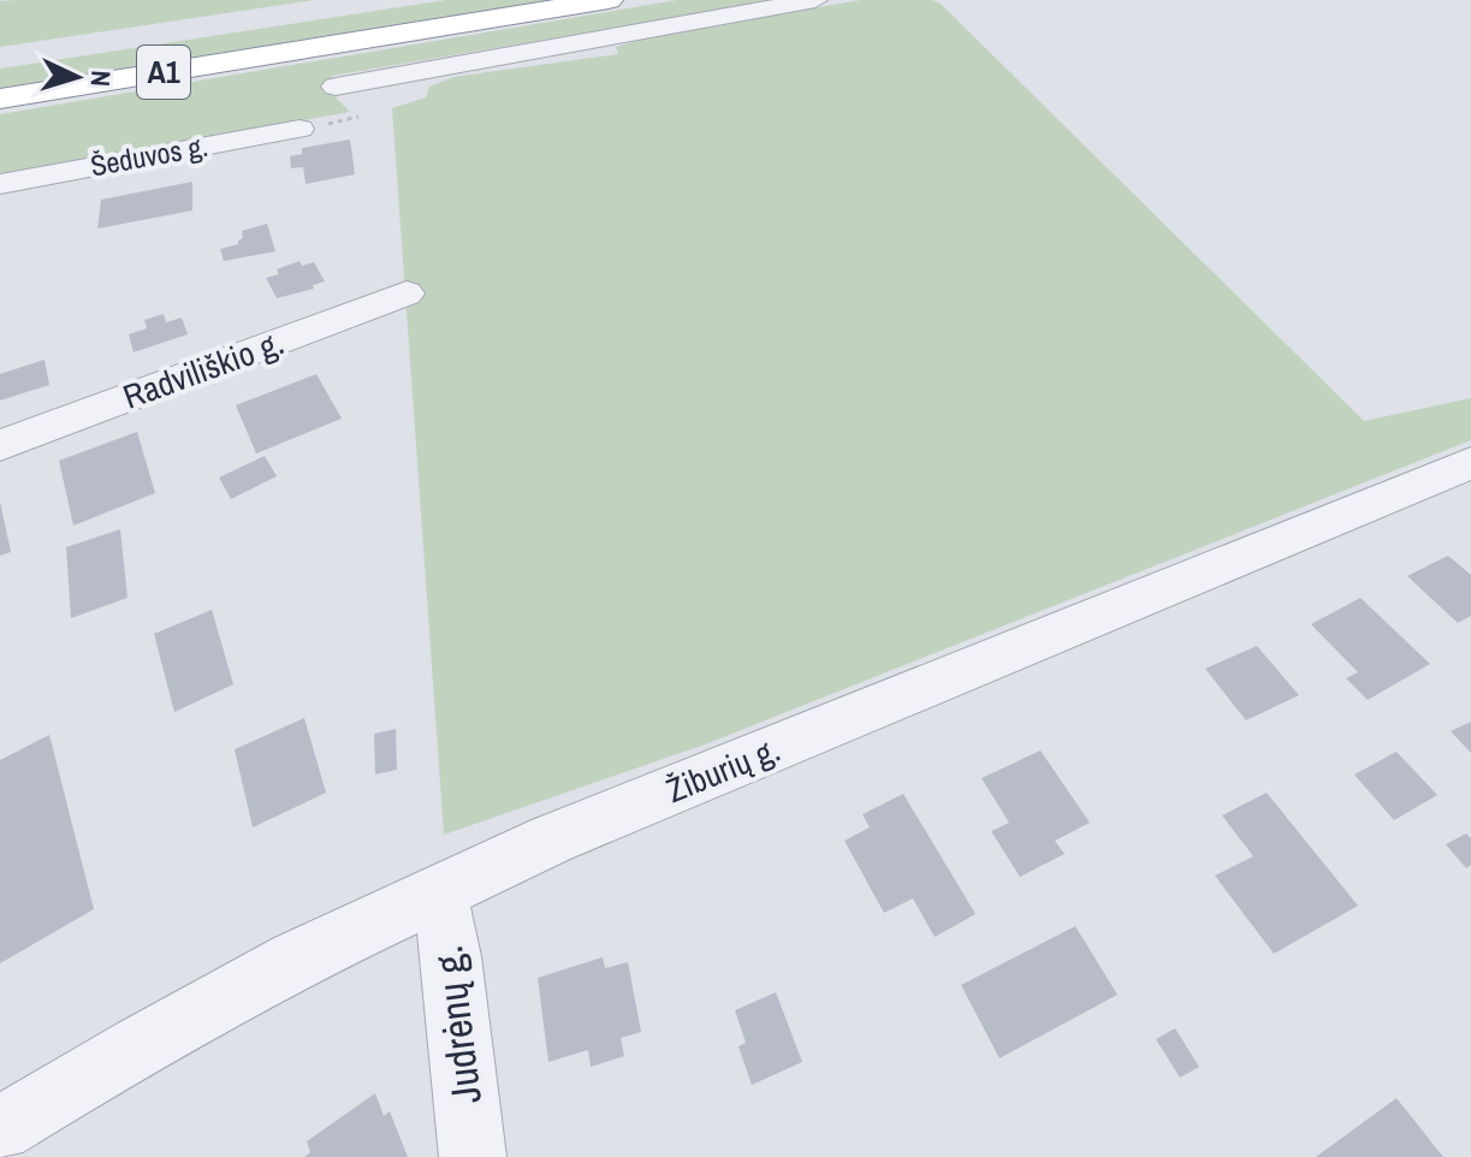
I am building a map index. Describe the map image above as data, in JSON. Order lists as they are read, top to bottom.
{
  "streets": {
    "highway": ["A1"],
    "street": [
      "Šeduvos g.",
      "Radviliškio g.",
      "Žiburių g.",
      "Judrėnų g."
    ]
  },
  "crossings": [
    ["Žiburių g.", "Judrėnų g."]
  ],
  "north": "right"
}
